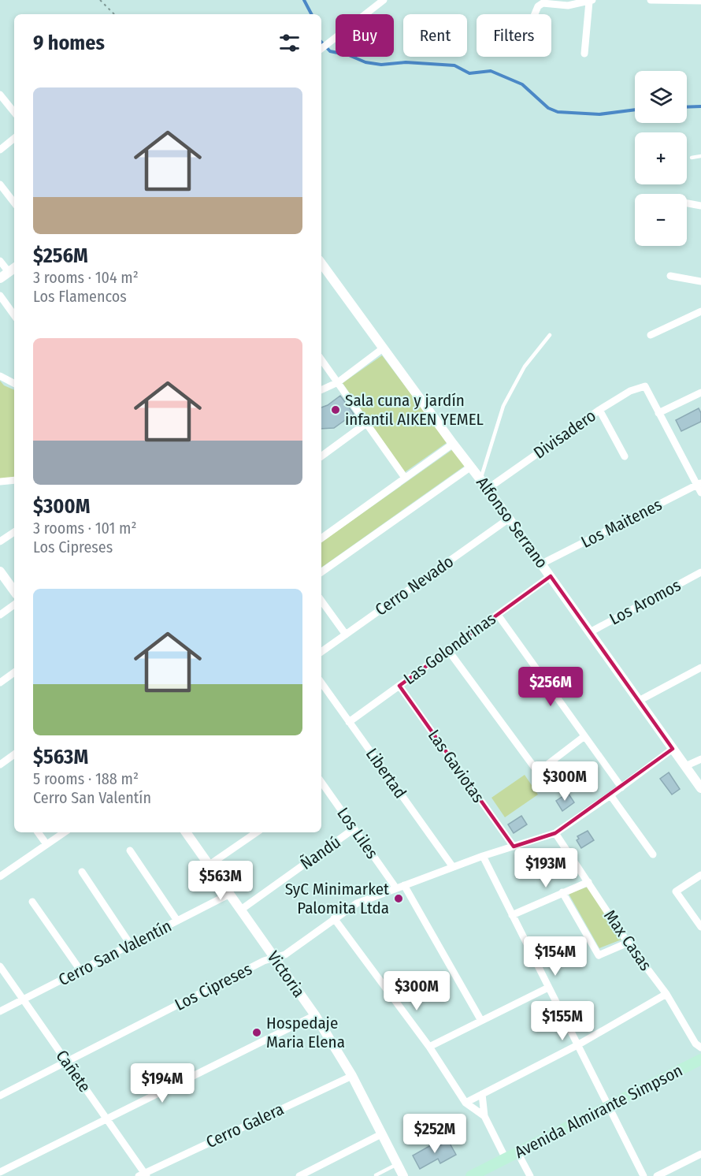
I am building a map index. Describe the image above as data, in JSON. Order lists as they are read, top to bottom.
{
  "streets": {
    "main road": ["Avenida Almirante Simpson"],
    "street": [
      "Divisadero",
      "Alfonso Serrano",
      "Los Maitenes",
      "Cerro Nevado",
      "Los Aromos",
      "Las Golondrinas",
      "Las Gaviotas",
      "Libertad",
      "Los Liles",
      "Ñandú",
      "Max Casas",
      "Cerro San Valentín",
      "Victoria",
      "Los Cipreses",
      "Cañete",
      "Cerro Galera"
    ]
  },
  "crossings": [
    ["Divisadero", "Alfonso Serrano"],
    ["Alfonso Serrano", "Los Maitenes"],
    ["Alfonso Serrano", "Cerro Nevado"],
    ["Alfonso Serrano", "Los Aromos"],
    ["Alfonso Serrano", "Las Golondrinas"],
    ["Alfonso Serrano", "Los Cipreses"],
    ["Las Golondrinas", "Las Gaviotas"],
    ["Las Golondrinas", "Libertad"],
    ["Las Gaviotas", "Los Cipreses"],
    ["Libertad", "Los Cipreses"],
    ["Los Liles", "Ñandú"],
    ["Los Liles", "Los Cipreses"],
    ["Ñandú", "Victoria"],
    ["Max Casas", "Los Cipreses"],
    ["Cerro San Valentín", "Victoria"],
    ["Cerro San Valentín", "Cañete"],
    ["Victoria", "Los Cipreses"],
    ["Victoria", "Cerro Galera"],
    ["Los Cipreses", "Cañete"],
    ["Cañete", "Cerro Galera"]
  ],
  "places": ["Sala cuna y jardín infantil AIKEN YEMEL", "SyC Minimarket Palomita Ltda", "Hospedaje Maria Elena"],
  "page": {
    "chip": ["Buy", "Rent", "Filters"],
    "heading": "9 homes",
    "map_buttons": ["+", "−"],
    "list": [
      {
        "name": "$256M",
        "note": "3 rooms · 104 m² · Los Flamencos"
      },
      {
        "name": "$300M",
        "note": "3 rooms · 101 m² · Los Cipreses"
      },
      {
        "name": "$563M",
        "note": "5 rooms · 188 m² · Cerro San Valentín"
      }
    ],
    "price": [
      "$256M",
      "$300M",
      "$193M",
      "$563M",
      "$154M",
      "$300M",
      "$155M",
      "$194M",
      "$252M"
    ]
  }
}
